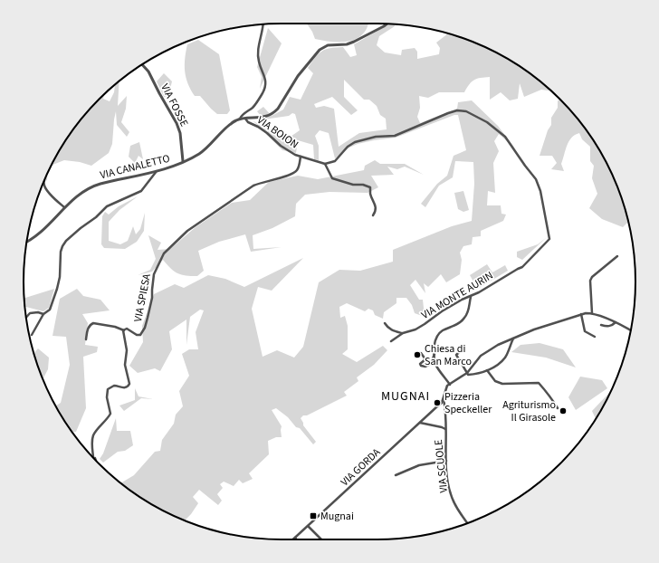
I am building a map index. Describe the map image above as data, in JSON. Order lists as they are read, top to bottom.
{
  "streets": {
    "street": [
      "VIA FOSSE",
      "VIA BOION",
      "VIA CANALETTO",
      "VIA MONTE AURIN",
      "VIA SPIESA",
      "VIA SCUOLE",
      "VIA GORDA"
    ]
  },
  "crossings": [
    ["VIA FOSSE", "VIA CANALETTO"],
    ["VIA BOION", "VIA CANALETTO"],
    ["VIA BOION", "VIA MONTE AURIN"],
    ["VIA BOION", "VIA SPIESA"],
    ["VIA SCUOLE", "VIA GORDA"]
  ],
  "districts": ["MUGNAI"],
  "places": {
    "other": ["Chiesa di San Marco", "Pizzeria Speckeller", "Agriturismo Il Girasole"],
    "transit": ["Mugnai"]
  }
}
